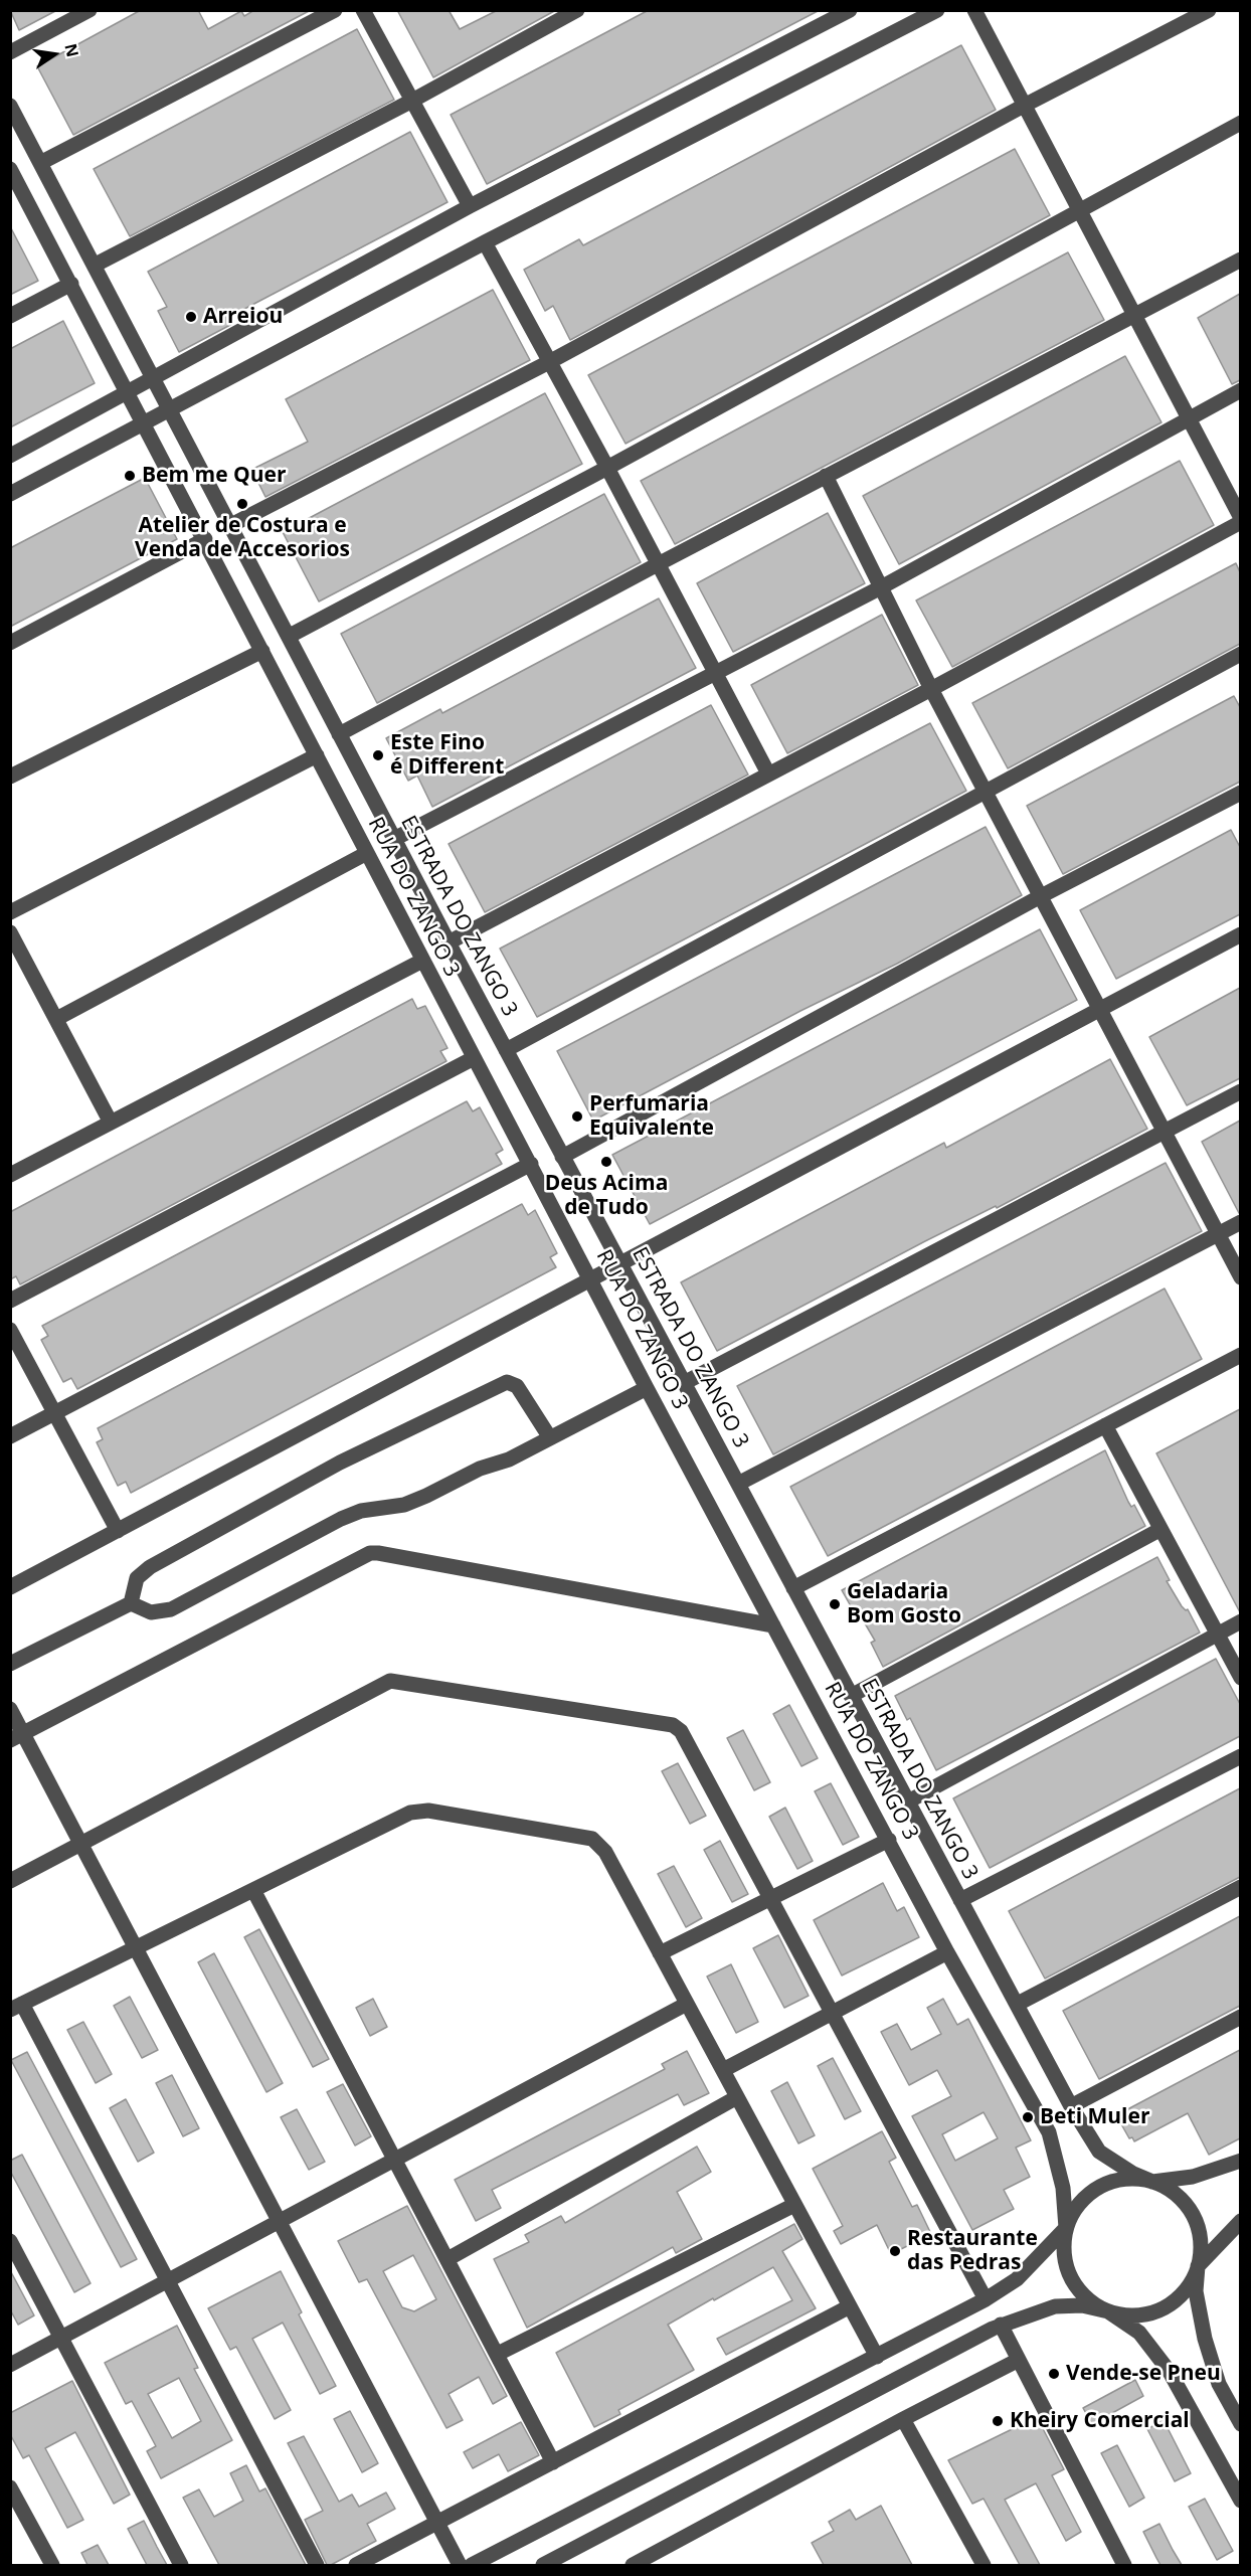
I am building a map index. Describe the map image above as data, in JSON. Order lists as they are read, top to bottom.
{
  "streets": {
    "street": ["RUA DO ZANGO 3", "ESTRADA DO ZANGO 3"]
  },
  "crossings": [
    ["RUA DO ZANGO 3", "ESTRADA DO ZANGO 3"]
  ],
  "places": [
    "Arreiou",
    "Bem me Quer",
    "Atelier de Costura e Venda de Accesorios",
    "Este Fino é Different",
    "Perfumaria Equivalente",
    "Deus Acima de Tudo",
    "Geladaria Bom Gosto",
    "Beti Muler",
    "Restaurante das Pedras",
    "Vende-se Pneu",
    "Kheiry Comercial"
  ],
  "north": "right"
}
